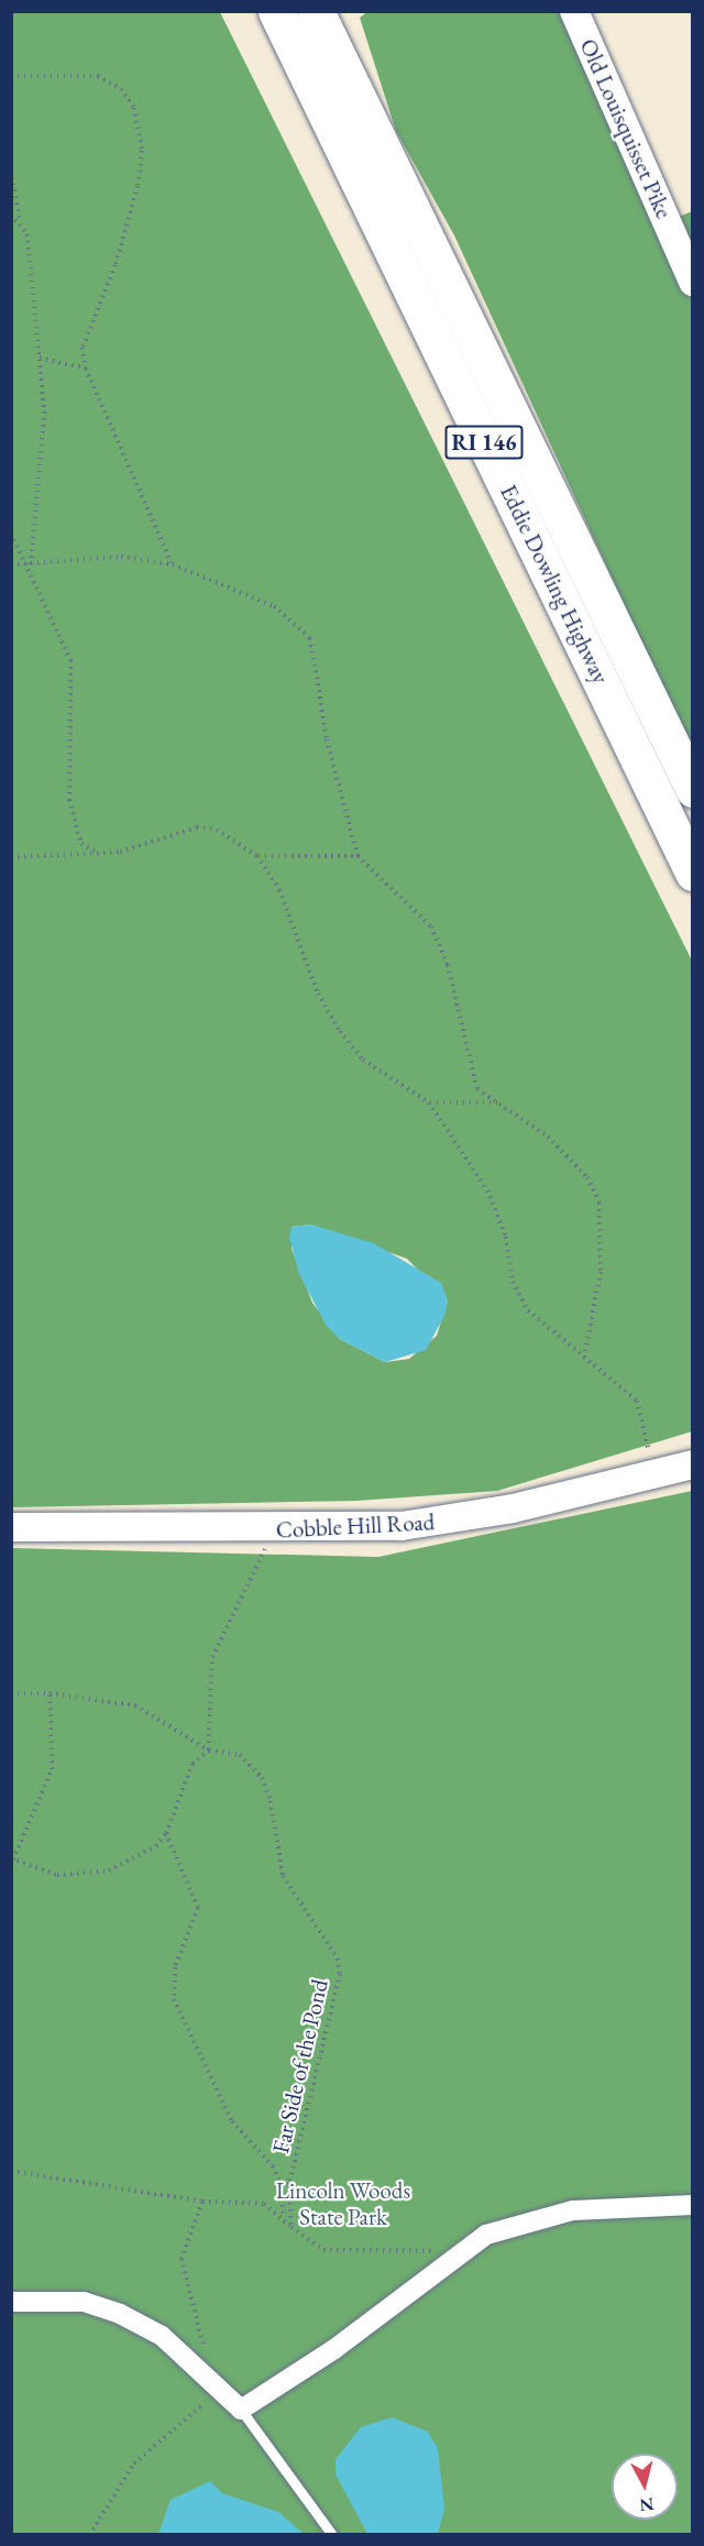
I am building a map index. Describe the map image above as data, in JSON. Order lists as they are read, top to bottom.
{
  "streets": {
    "highway": ["RI 146", "Eddie Dowling Highway"],
    "street": ["Old Louisquisset Pike", "Cobble Hill Road"],
    "path": ["Far Side of the Pond"]
  },
  "parks": ["Lincoln Woods State Park"],
  "north": "bottom"
}
